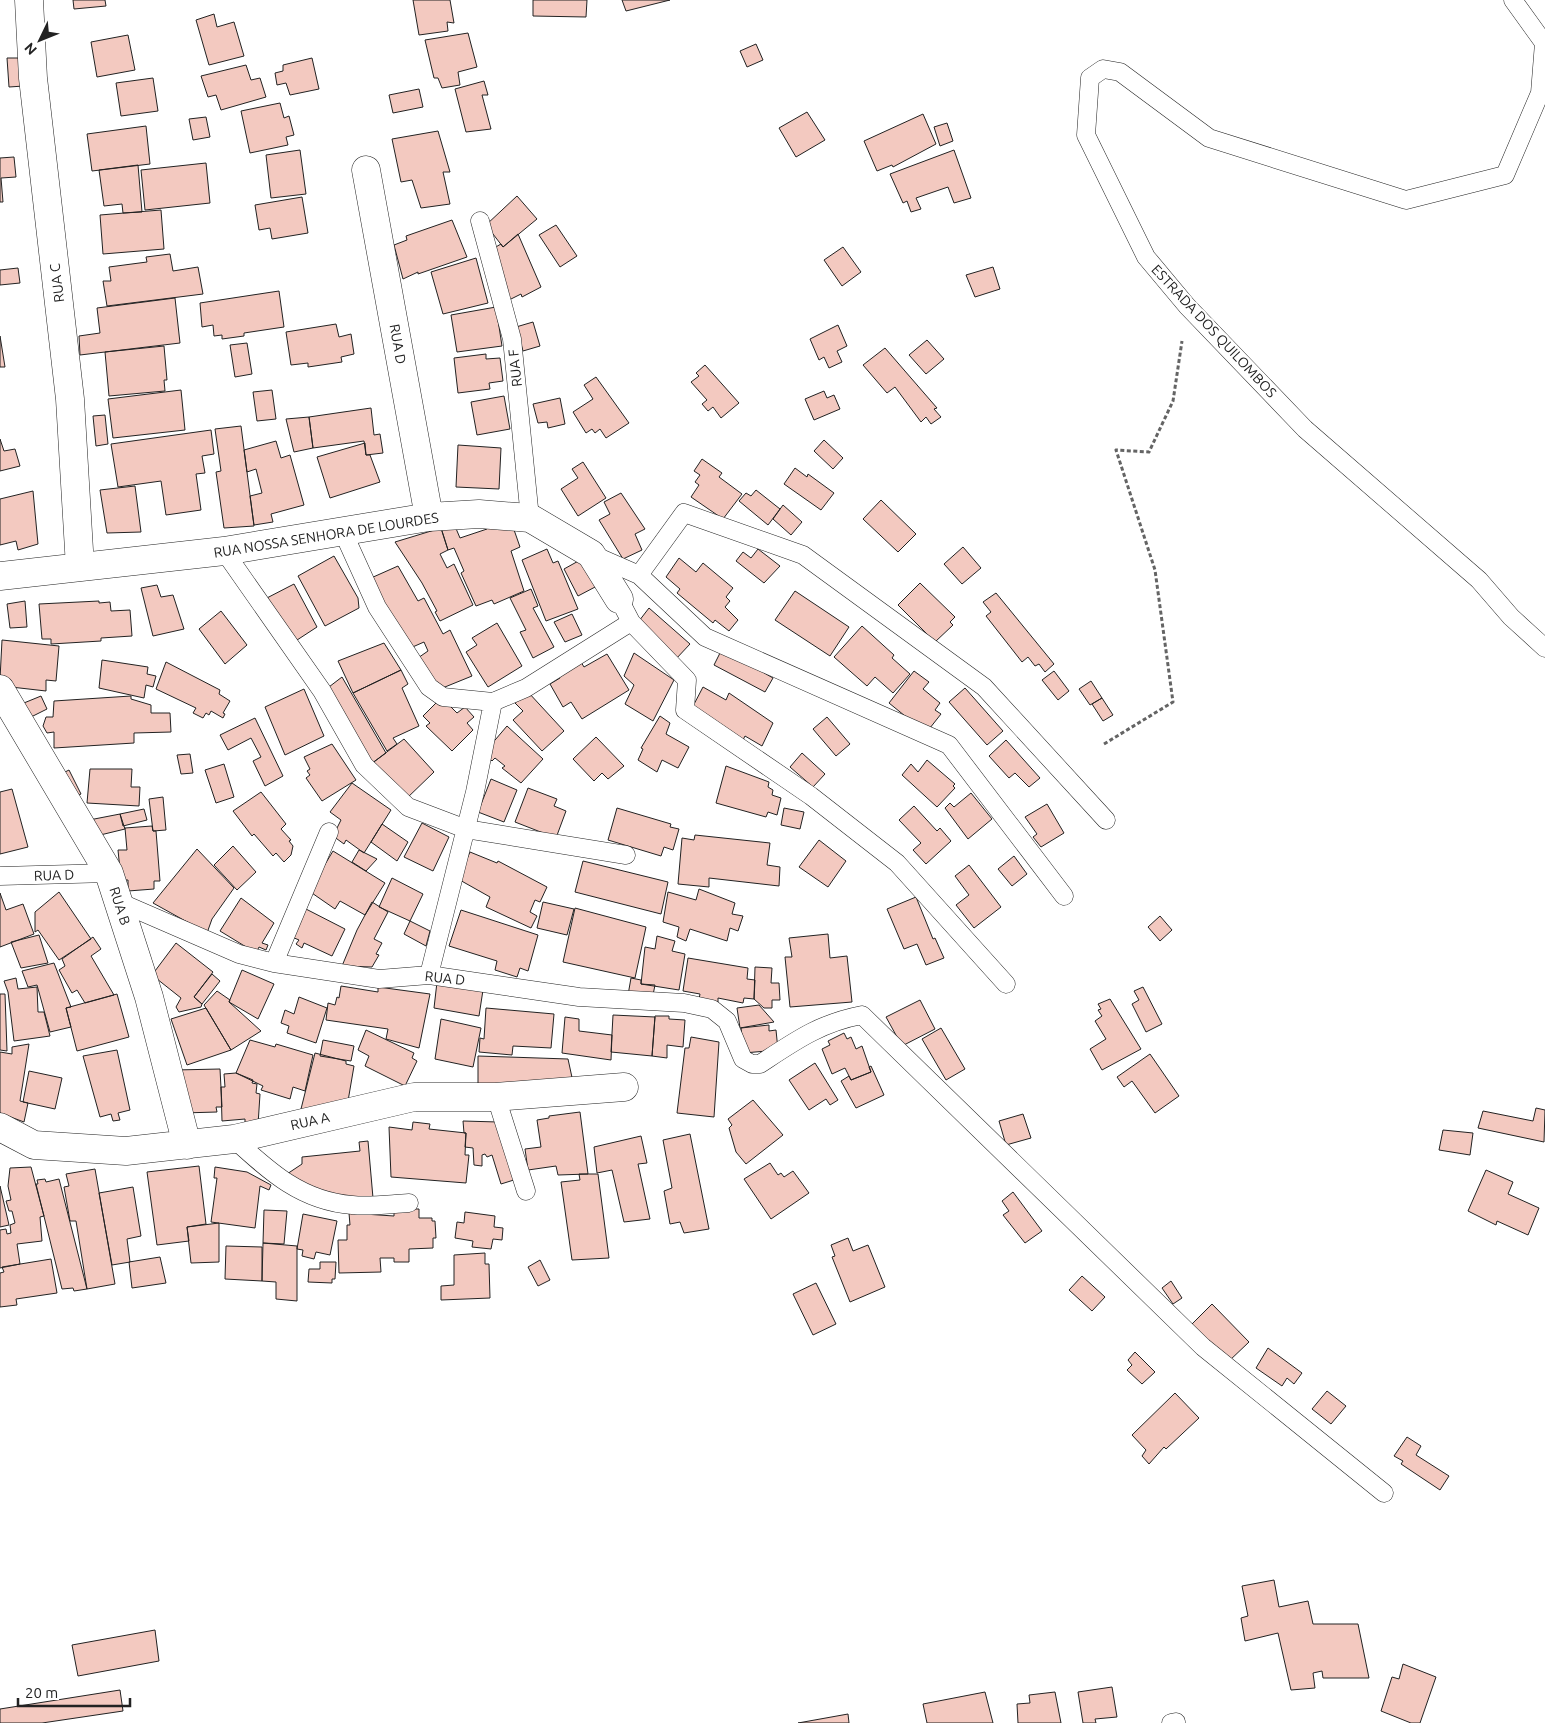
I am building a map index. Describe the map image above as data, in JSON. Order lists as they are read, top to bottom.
{
  "streets": {
    "street": [
      "RUA C",
      "RUA D",
      "RUA NOSSA SENHORA DE LOURDES",
      "RUA B",
      "RUA A"
    ],
    "lane": ["ESTRADA DOS QUILOMBOS", "RUA F"]
  },
  "crossings": [
    ["RUA C", "RUA NOSSA SENHORA DE LOURDES"],
    ["RUA D", "RUA NOSSA SENHORA DE LOURDES"],
    ["RUA D", "RUA B"],
    ["RUA F", "RUA NOSSA SENHORA DE LOURDES"],
    ["RUA B", "RUA A"]
  ],
  "scale_bar": "20 m",
  "north": "bottom left"
}
